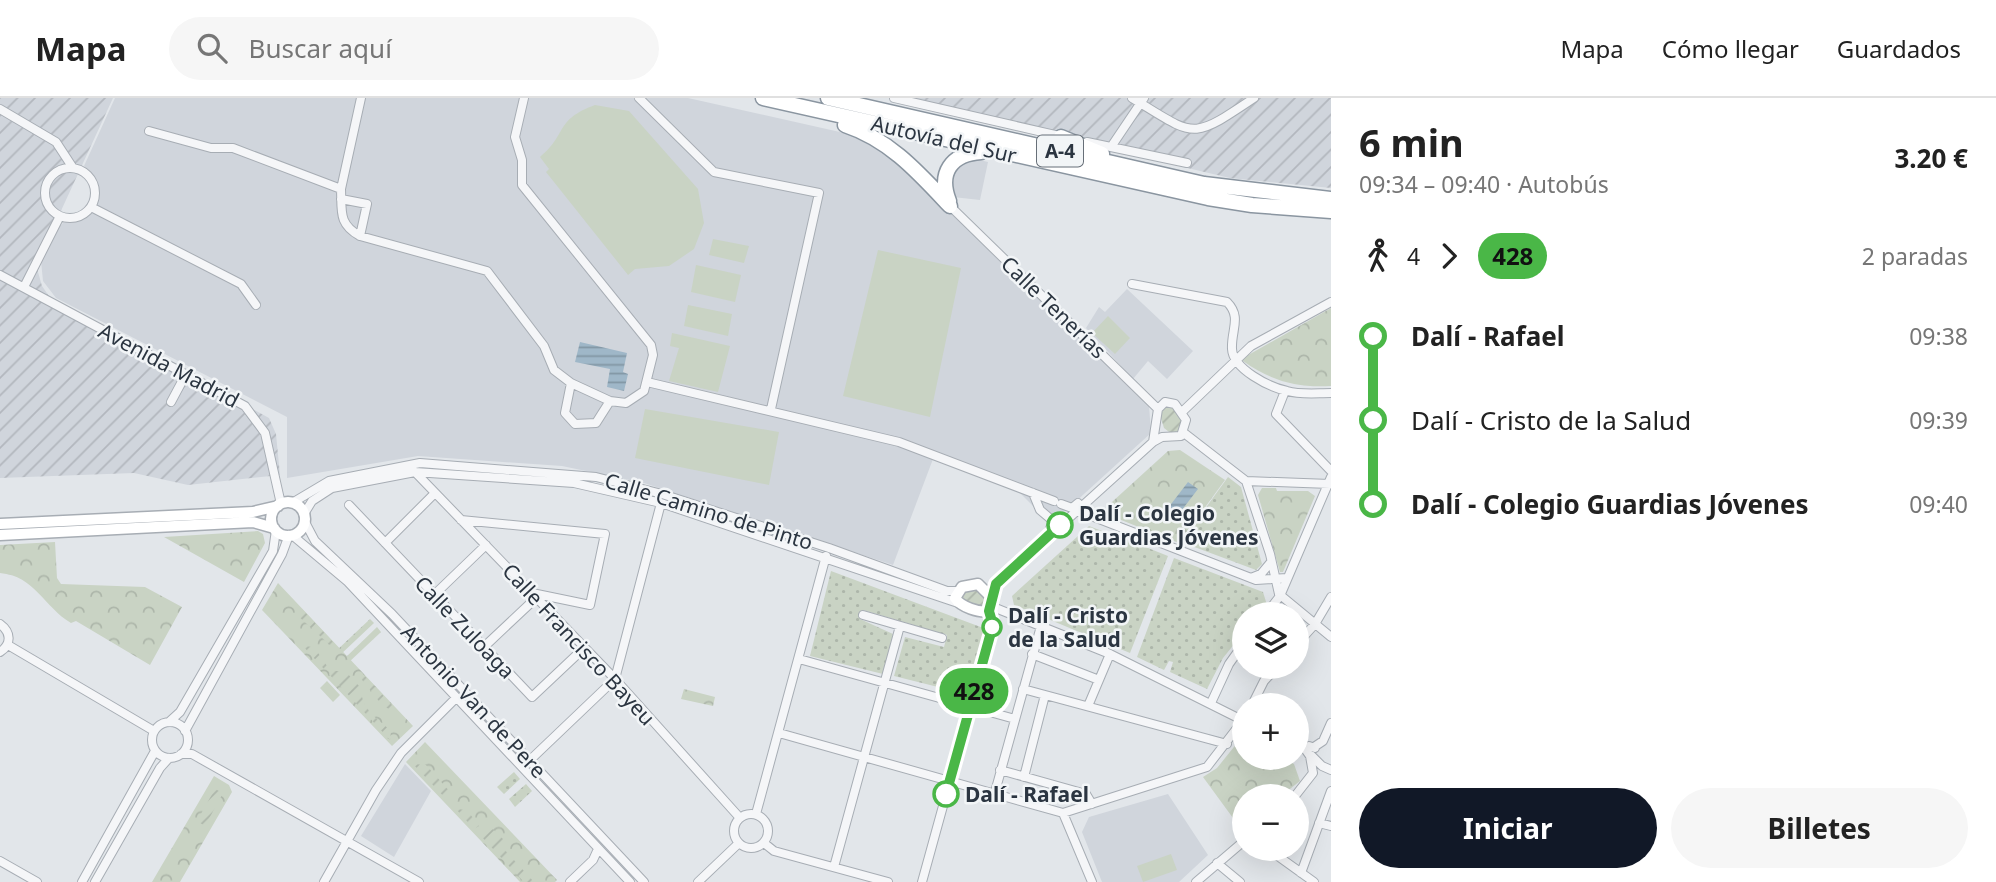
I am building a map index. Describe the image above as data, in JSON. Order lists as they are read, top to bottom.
{
  "streets": {
    "highway": ["Autovía del Sur", "A-4"],
    "street": [
      "Calle Tenerías",
      "Avenida Madrid",
      "Calle Camino de Pinto",
      "Calle Zuloaga",
      "Calle Francisco Bayeu",
      "Antonio Van de Pere"
    ]
  },
  "crossings": [
    ["Avenida Madrid", "Calle Camino de Pinto"],
    ["Avenida Madrid", "Antonio Van de Pere"],
    ["Calle Camino de Pinto", "Calle Francisco Bayeu"],
    ["Calle Camino de Pinto", "Antonio Van de Pere"],
    ["Calle Zuloaga", "Calle Francisco Bayeu"]
  ],
  "places": ["Dalí - Colegio Guardias Jóvenes", "Dalí - Cristo de la Salud", "Dalí - Rafael"],
  "lines": ["bus line 428"],
  "page": {
    "header": "Mapa",
    "search": "Buscar aquí",
    "nav": ["Mapa", "Cómo llegar", "Guardados"],
    "on_map": "428",
    "heading": ["6 min", "09:34 – 09:40 · Autobús", "3.20 €"],
    "legs": ["4", "428", "2 paradas"],
    "list": [
      {
        "name": "Dalí - Rafael",
        "value": "09:38"
      },
      {
        "name": "Dalí - Cristo de la Salud",
        "value": "09:39"
      },
      {
        "name": "Dalí - Colegio Guardias Jóvenes",
        "value": "09:40"
      }
    ],
    "map_buttons": ["+", "−"],
    "buttons": ["Iniciar", "Billetes"]
  }
}
